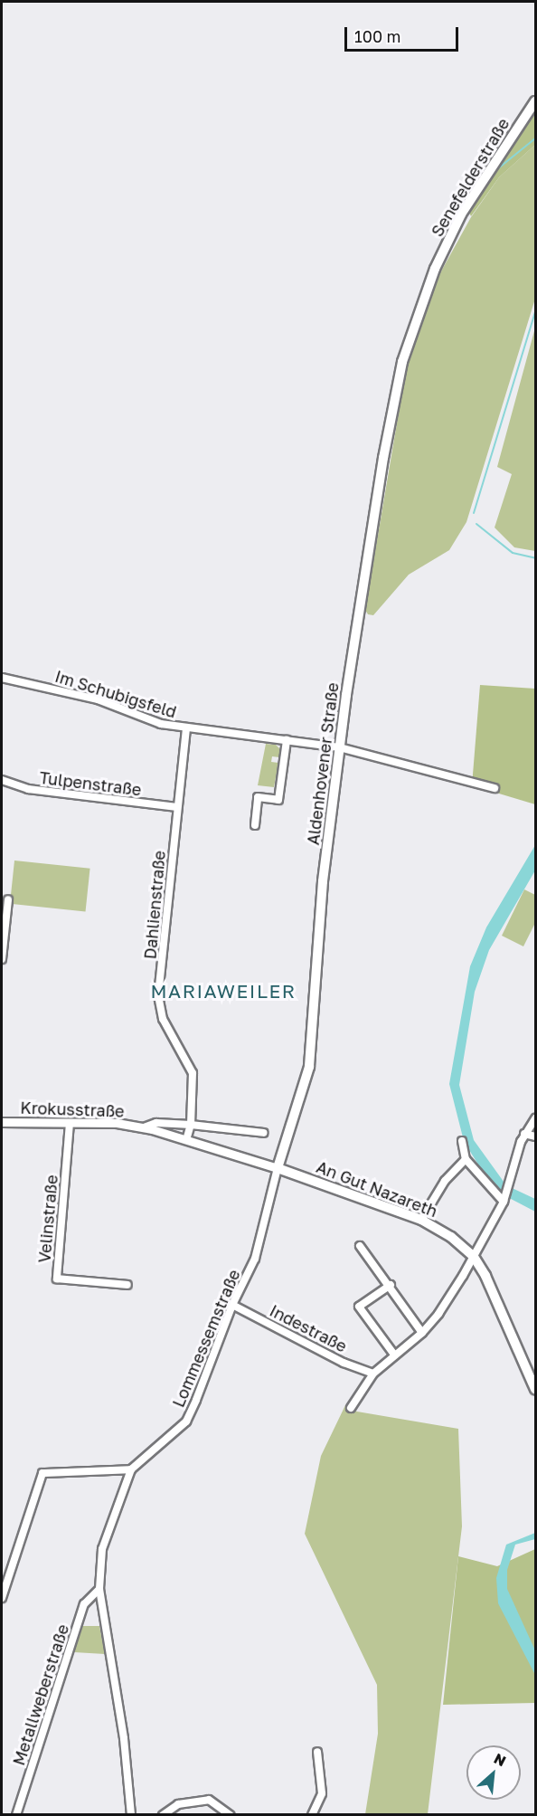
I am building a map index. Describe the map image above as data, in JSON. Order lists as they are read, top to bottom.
{
  "streets": {
    "main road": ["Senefelderstraße", "Aldenhovener Straße", "An Gut Nazareth"],
    "street": [
      "Im Schubigsfeld",
      "Tulpenstraße",
      "Dahlienstraße",
      "Krokusstraße",
      "Velinstraße",
      "Indestraße",
      "Lommessemstraße",
      "Metallweberstraße"
    ]
  },
  "crossings": [
    ["Senefelderstraße", "Aldenhovener Straße"],
    ["Im Schubigsfeld", "Aldenhovener Straße"],
    ["Im Schubigsfeld", "Dahlienstraße"],
    ["Aldenhovener Straße", "Krokusstraße"],
    ["Aldenhovener Straße", "An Gut Nazareth"],
    ["Aldenhovener Straße", "Lommessemstraße"],
    ["Tulpenstraße", "Dahlienstraße"],
    ["Dahlienstraße", "Krokusstraße"],
    ["Krokusstraße", "An Gut Nazareth"],
    ["Krokusstraße", "Velinstraße"],
    ["Krokusstraße", "Lommessemstraße"],
    ["An Gut Nazareth", "Lommessemstraße"],
    ["Indestraße", "Lommessemstraße"],
    ["Lommessemstraße", "Metallweberstraße"]
  ],
  "districts": ["MARIAWEILER"],
  "scale_bar": "100 m",
  "north": "top right"
}
